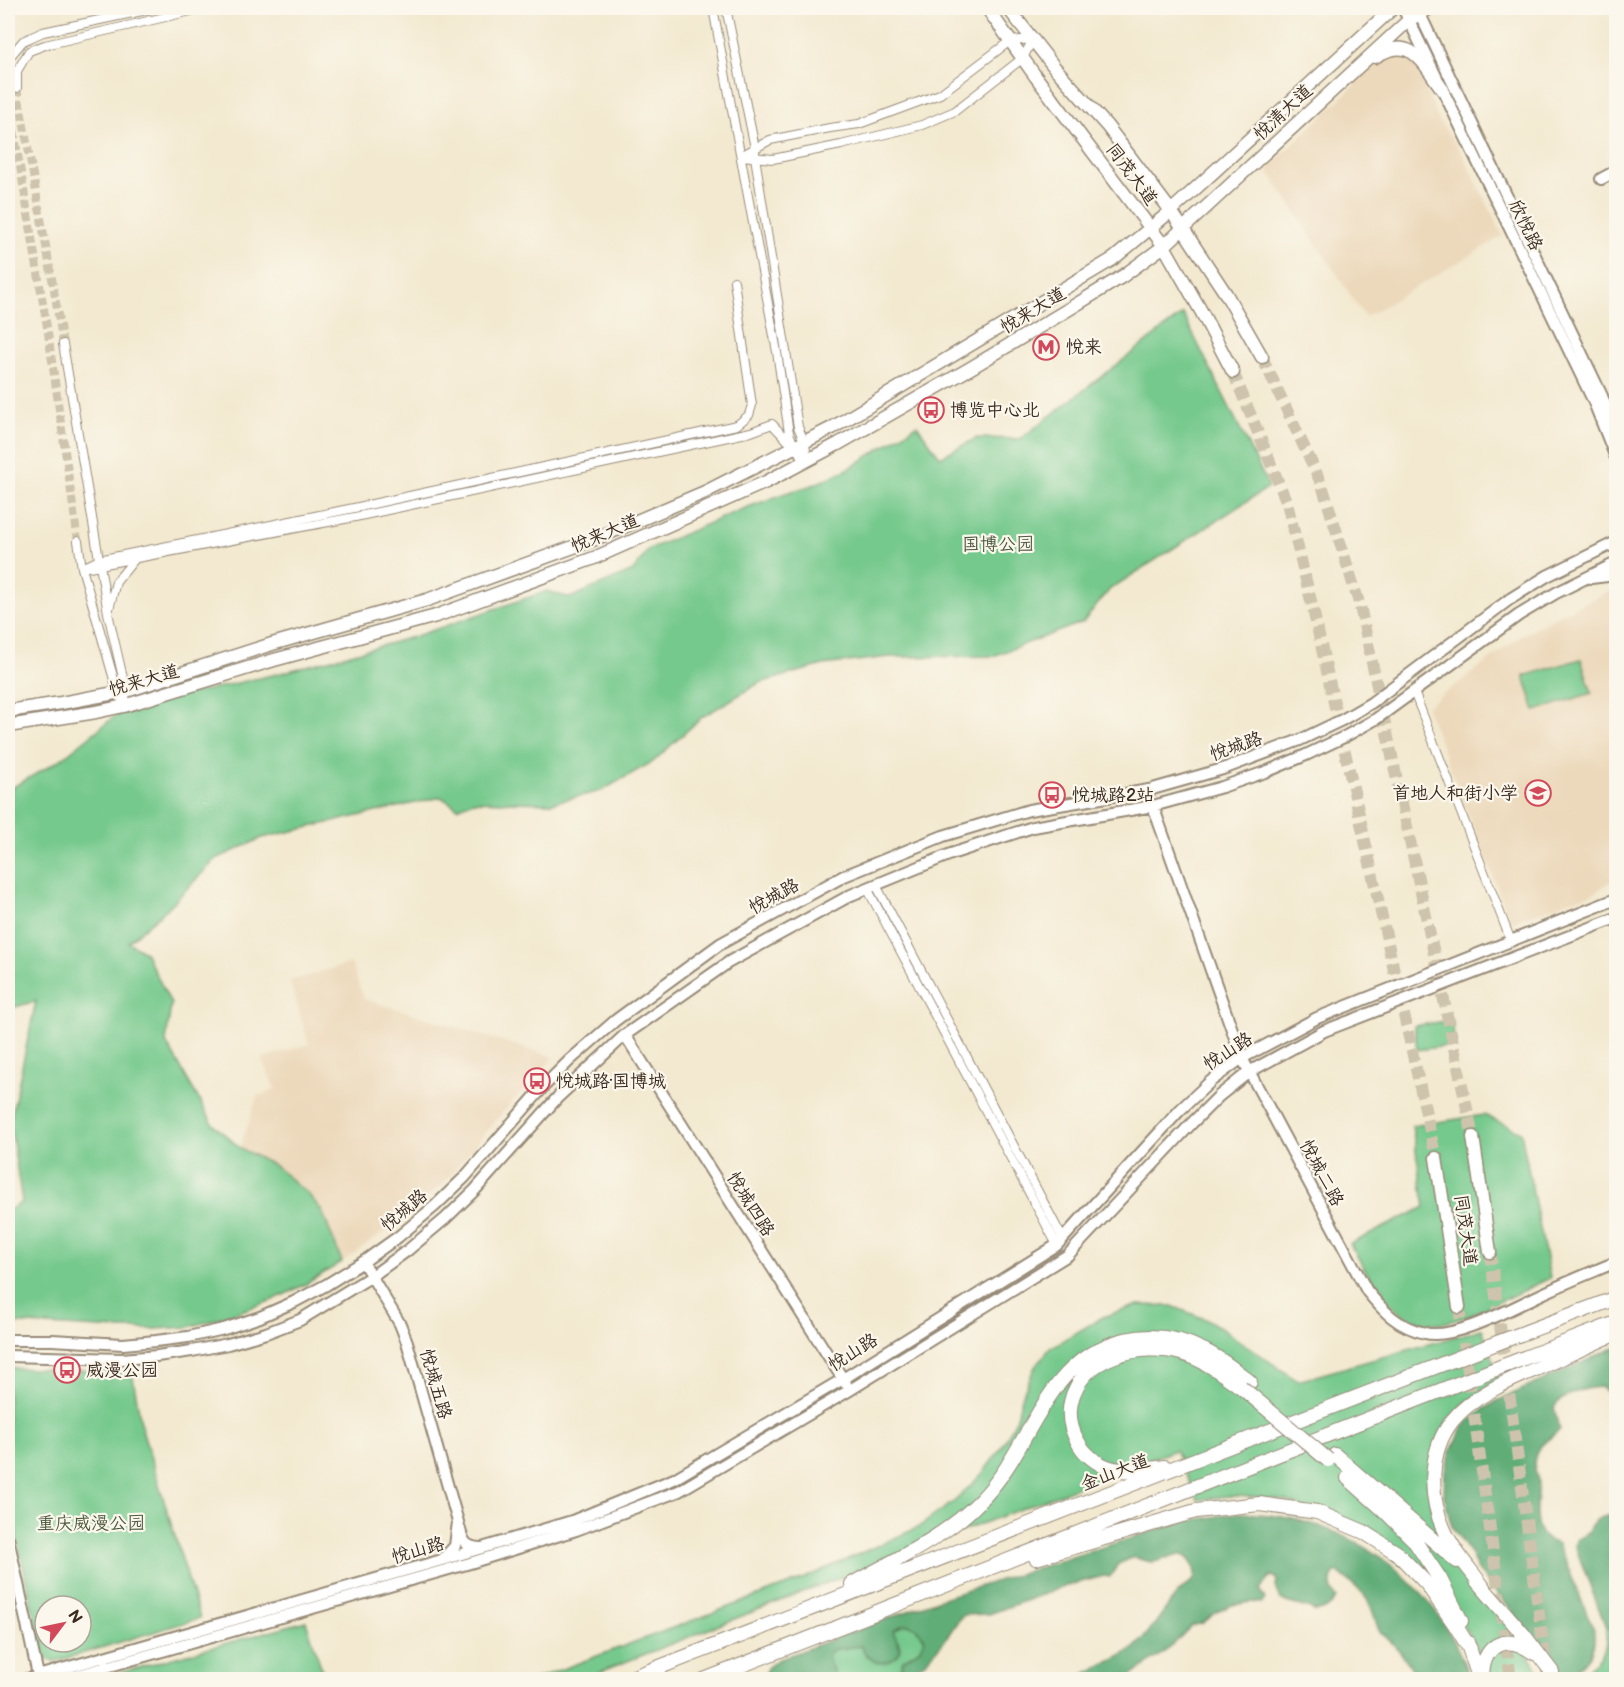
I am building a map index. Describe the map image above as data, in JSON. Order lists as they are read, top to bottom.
{
  "streets": {
    "highway": ["金山大道"],
    "main road": [
      "悦清大道",
      "同茂大道",
      "欣悦路",
      "悦来大道",
      "悦城路",
      "悦山路",
      "悦城二路",
      "悦城四路",
      "悦城五路"
    ]
  },
  "crossings": [
    ["悦清大道", "同茂大道"],
    ["悦清大道", "欣悦路"],
    ["悦清大道", "悦来大道"],
    ["同茂大道", "悦来大道"],
    ["悦城路", "悦城二路"],
    ["悦城路", "悦城四路"],
    ["悦城路", "悦城五路"],
    ["悦山路", "悦城二路"],
    ["悦山路", "悦城四路"]
  ],
  "parks": ["国博公园", "重庆威漫公园"],
  "places": {
    "metro station": ["悦来"],
    "bus stop": [
      "博览中心北",
      "悦城路2站",
      "悦城路·国博城",
      "威漫公园"
    ],
    "school or university": ["首地人和街小学"]
  },
  "north": "top right"
}
